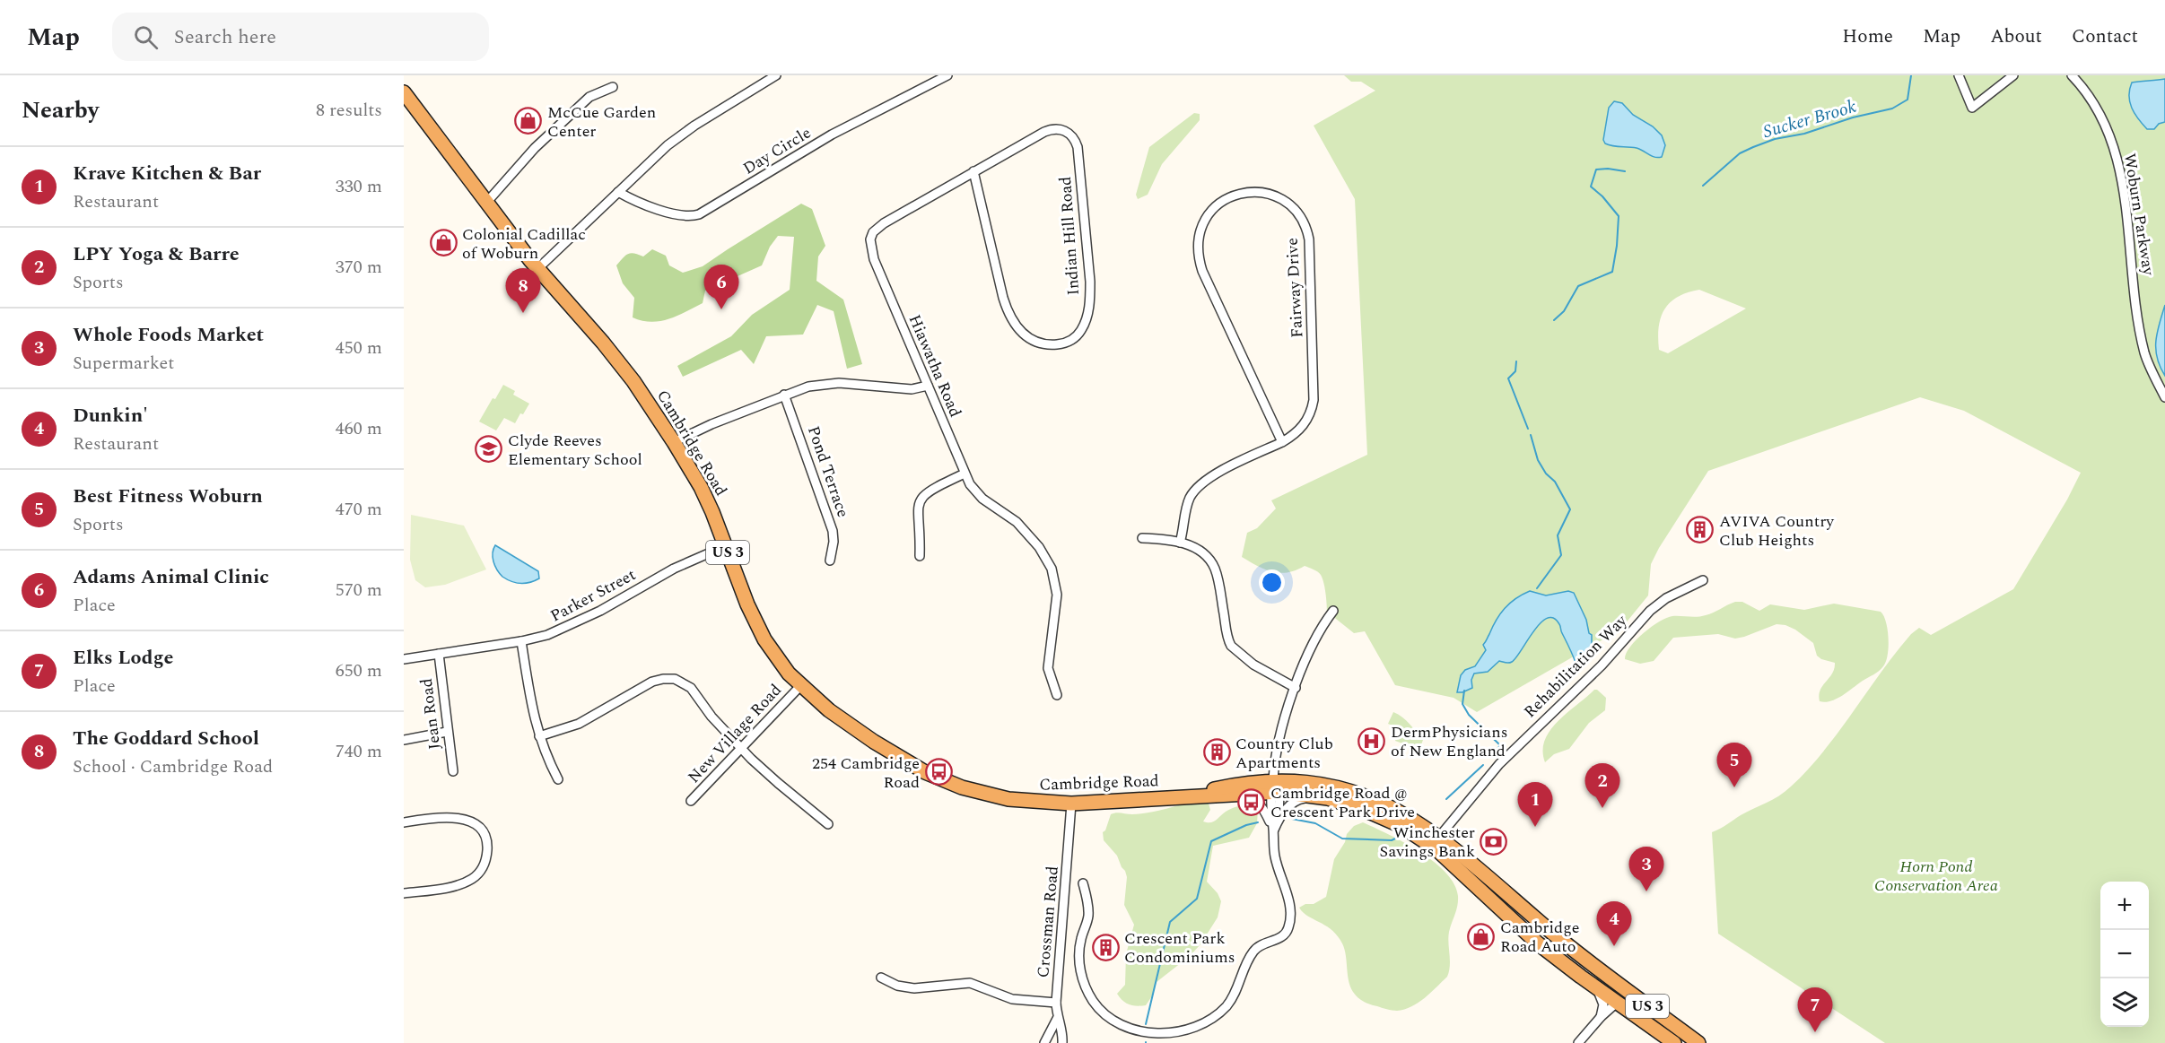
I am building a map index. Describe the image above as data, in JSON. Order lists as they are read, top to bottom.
{
  "streets": {
    "highway": ["Cambridge Road", "US 3"],
    "street": [
      "Day Circle",
      "Woburn Parkway",
      "Indian Hill Road",
      "Fairway Drive",
      "Hiawatha Road",
      "Pond Terrace",
      "Parker Street",
      "Rehabilitation Way",
      "Jean Road",
      "New Village Road",
      "Crossman Road"
    ]
  },
  "crossings": [
    ["Indian Hill Road", "Hiawatha Road"],
    ["Cambridge Road", "US 3"],
    ["Cambridge Road", "Parker Street"],
    ["Cambridge Road", "Rehabilitation Way"],
    ["Cambridge Road", "New Village Road"],
    ["Cambridge Road", "Crossman Road"],
    ["Parker Street", "Jean Road"]
  ],
  "water": ["Sucker Brook"],
  "parks": ["Horn Pond Conservation Area"],
  "places": {
    "shop": ["McCue Garden Center", "Colonial Cadillac of Woburn", "Cambridge Road Auto"],
    "school or university": ["Clyde Reeves Elementary School"],
    "building": ["AVIVA Country Club Heights", "Country Club Apartments", "Crescent Park Condominiums"],
    "hospital": ["DermPhysicians of New England"],
    "bus stop": ["254 Cambridge Road", "Cambridge Road @ Crescent Park Drive"],
    "bank": ["Winchester Savings Bank"]
  },
  "page": {
    "header": "Map",
    "search": "Search here",
    "nav": [
      "Home",
      "Map",
      "About",
      "Contact"
    ],
    "heading": ["Nearby", "8 results"],
    "list": [
      {
        "mark": "1",
        "name": "Krave Kitchen & Bar",
        "note": "Restaurant",
        "value": "330 m"
      },
      {
        "mark": "2",
        "name": "LPY Yoga & Barre",
        "note": "Sports",
        "value": "370 m"
      },
      {
        "mark": "3",
        "name": "Whole Foods Market",
        "note": "Supermarket",
        "value": "450 m"
      },
      {
        "mark": "4",
        "name": "Dunkin'",
        "note": "Restaurant",
        "value": "460 m"
      },
      {
        "mark": "5",
        "name": "Best Fitness Woburn",
        "note": "Sports",
        "value": "470 m"
      },
      {
        "mark": "6",
        "name": "Adams Animal Clinic",
        "note": "Place",
        "value": "570 m"
      },
      {
        "mark": "7",
        "name": "Elks Lodge",
        "note": "Place",
        "value": "650 m"
      },
      {
        "mark": "8",
        "name": "The Goddard School",
        "note": "School · Cambridge Road",
        "value": "740 m"
      }
    ],
    "pins": [
      "6",
      "8",
      "5",
      "2",
      "1",
      "3",
      "4",
      "7"
    ],
    "map_buttons": ["+", "−"]
  }
}
